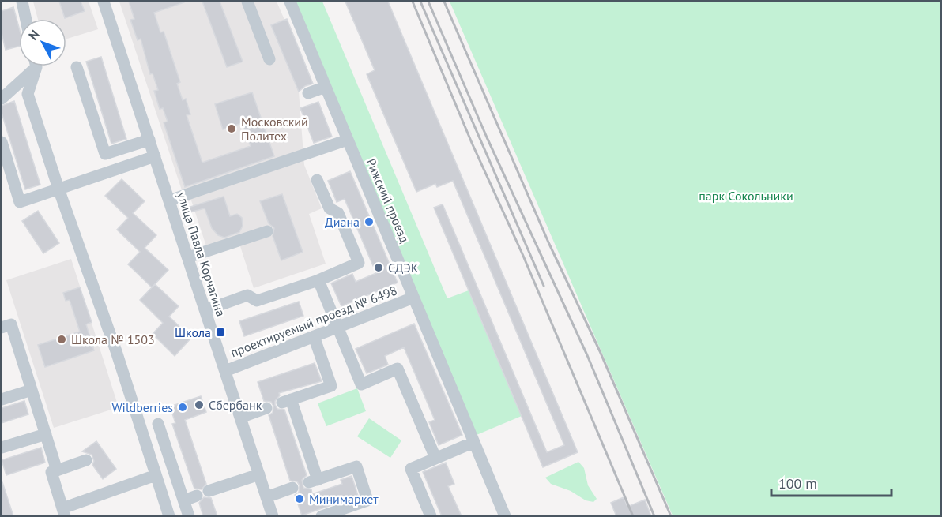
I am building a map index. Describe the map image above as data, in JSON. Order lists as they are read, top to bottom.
{
  "streets": {
    "street": ["Рижский проезд", "улица Павла Корчагина", "проектируемый проезд № 6498"]
  },
  "crossings": [
    ["Рижский проезд", "проектируемый проезд № 6498"],
    ["улица Павла Корчагина", "проектируемый проезд № 6498"]
  ],
  "parks": ["парк Сокольники"],
  "places": {
    "other": [
      "Московский Политех",
      "Диана",
      "СДЭК",
      "Школа № 1503",
      "Сбербанк",
      "Wildberries",
      "Минимаркет"
    ],
    "transit": ["Школа"]
  },
  "scale_bar": "100 m",
  "north": "top left"
}
